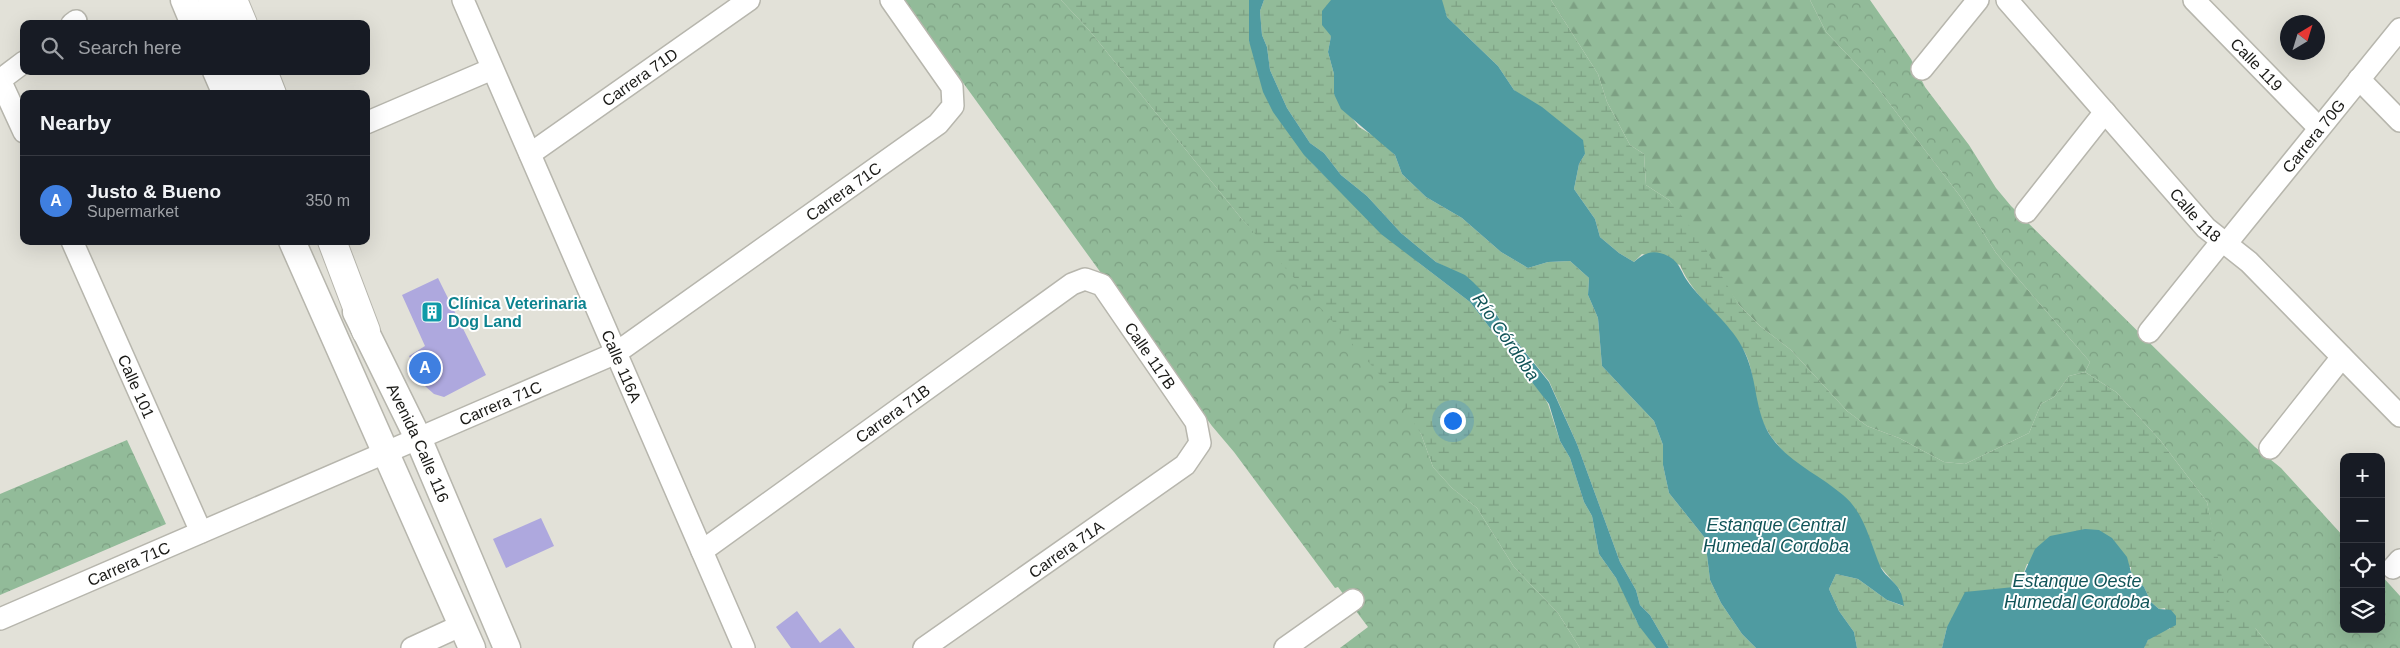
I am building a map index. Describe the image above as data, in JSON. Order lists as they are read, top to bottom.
{
  "streets": {
    "main road": ["Avenida Calle 116"],
    "street": [
      "Calle 119",
      "Carrera 71D",
      "Carrera 70G",
      "Carrera 71C",
      "Calle 118",
      "Calle 117B",
      "Calle 116A",
      "Calle 101",
      "Carrera 71B",
      "Carrera 71A"
    ]
  },
  "crossings": [
    ["Calle 119", "Carrera 70G"],
    ["Carrera 71D", "Calle 116A"],
    ["Carrera 70G", "Calle 118"],
    ["Carrera 71C", "Calle 116A"],
    ["Carrera 71C", "Calle 101"],
    ["Carrera 71C", "Avenida Calle 116"],
    ["Calle 117B", "Carrera 71B"],
    ["Calle 117B", "Carrera 71A"],
    ["Calle 116A", "Carrera 71B"]
  ],
  "water": ["Río Córdoba", "Estanque Central Humedal Cordoba", "Estanque Oeste Humedal Cordoba"],
  "places": {
    "building": ["Clínica Veterinaria Dog Land"]
  },
  "north": "top right",
  "page": {
    "search": "Search here",
    "heading": "Nearby",
    "list": [
      {
        "mark": "A",
        "name": "Justo & Bueno",
        "note": "Supermarket",
        "value": "350 m"
      }
    ],
    "pins": "A",
    "map_buttons": ["+", "−"]
  }
}
